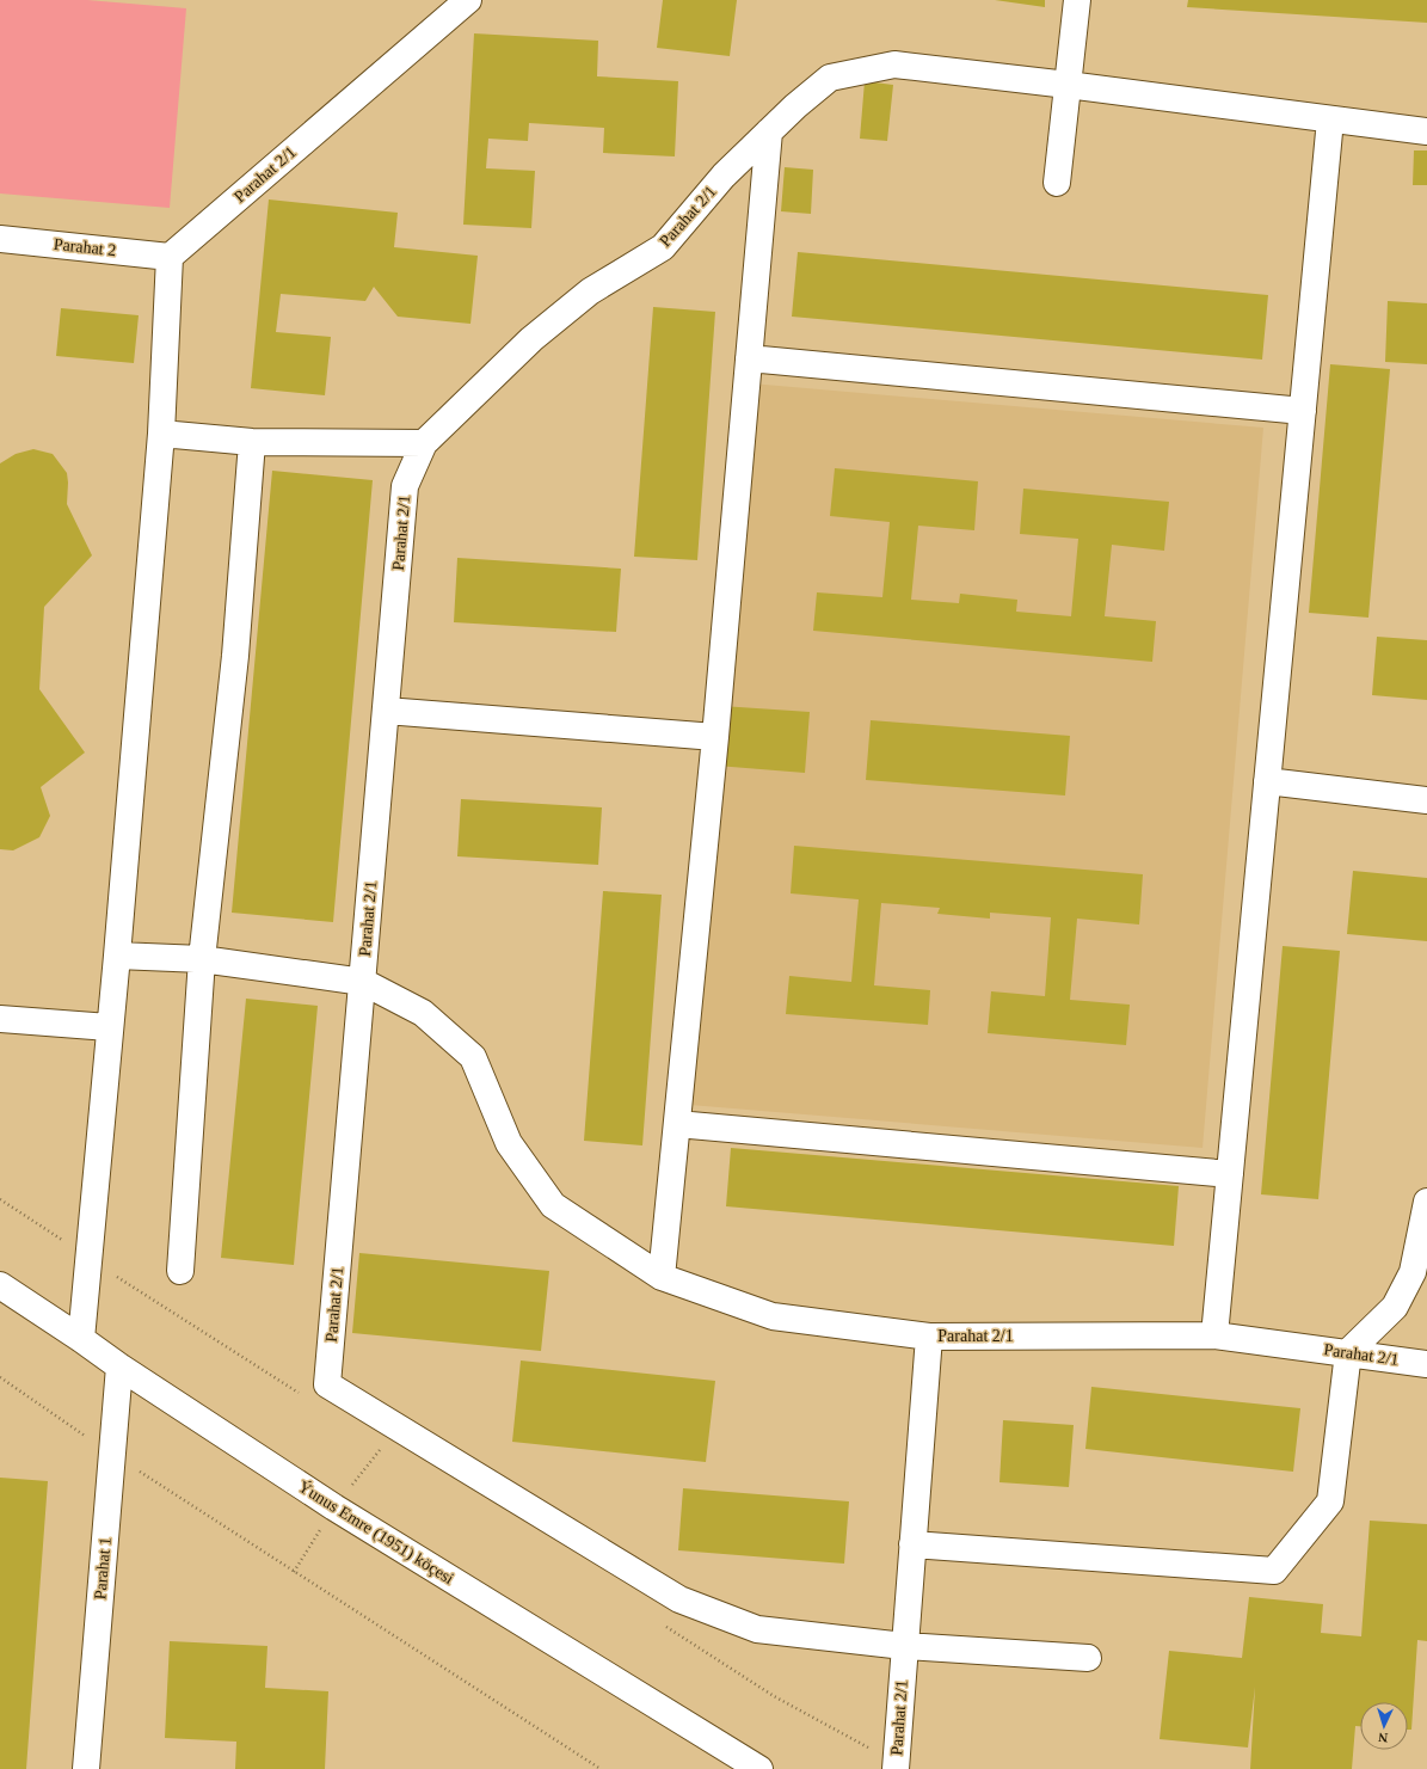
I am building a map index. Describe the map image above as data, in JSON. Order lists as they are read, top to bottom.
{
  "streets": {
    "street": [
      "Parahat 2/1",
      "Parahat 2",
      "Ýunus Emre (1951) köçesi",
      "Parahat 1"
    ]
  },
  "crossings": [
    ["Parahat 2/1", "Parahat 2"],
    ["Ýunus Emre (1951) köçesi", "Parahat 1"]
  ],
  "north": "bottom"
}
